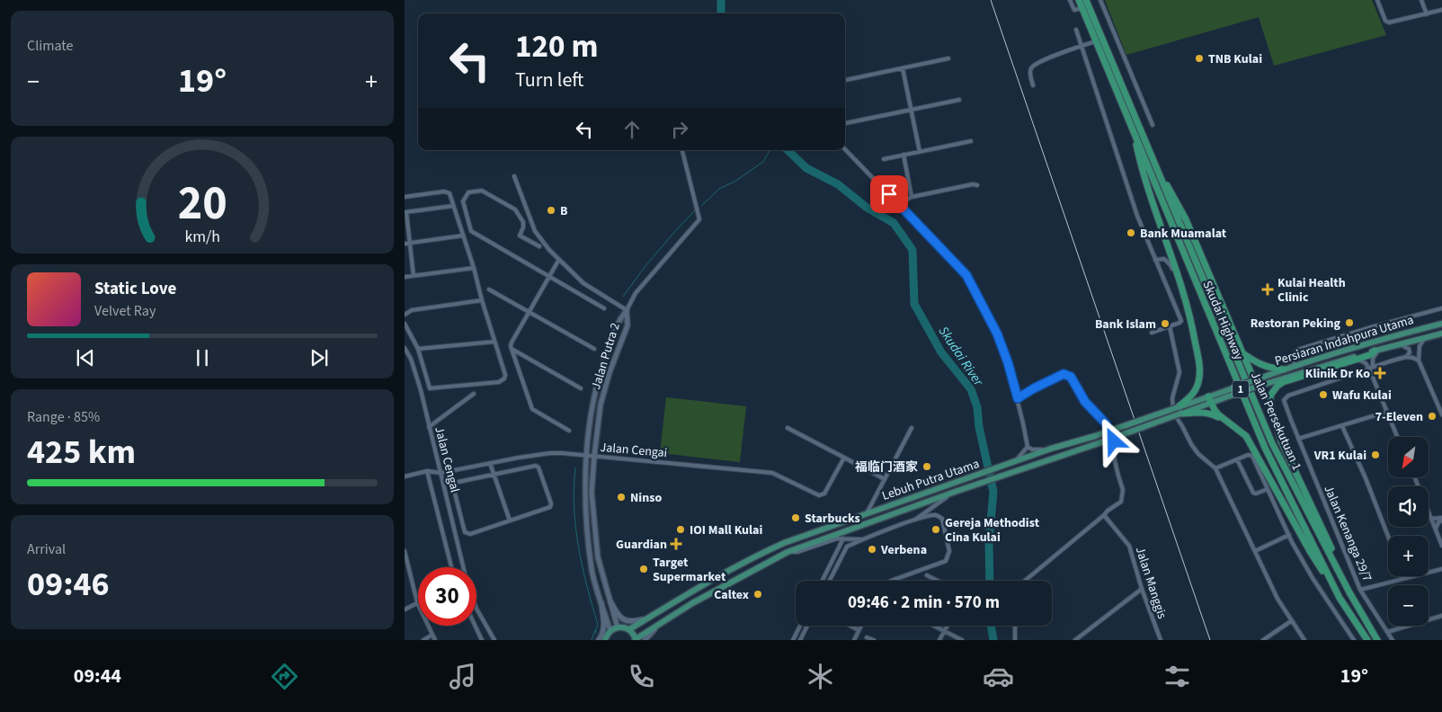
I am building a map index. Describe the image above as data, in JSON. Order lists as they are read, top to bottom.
{
  "streets": {
    "highway": ["Skudai Highway", "1", "Jalan Persekutuan 1"],
    "main road": ["Persiaran Indahpura Utama", "Lebuh Putra Utama"],
    "street": [
      "Jalan Putra 2",
      "Jalan Cengai",
      "Jalan Cengal",
      "Jalan Kenanga 29/7",
      "Jalan Manggis"
    ]
  },
  "crossings": [
    ["Skudai Highway", "Jalan Persekutuan 1"],
    ["Persiaran Indahpura Utama", "Lebuh Putra Utama"],
    ["Jalan Putra 2", "Jalan Cengai"],
    ["Jalan Cengai", "Jalan Cengal"]
  ],
  "water": ["Skudai River"],
  "places": {
    "other": [
      "TNB Kulai",
      "B",
      "Bank Muamalat",
      "Restoran Peking",
      "Bank Islam",
      "Wafu Kulai",
      "7-Eleven",
      "VR1 Kulai",
      "福临门酒家",
      "Ninso",
      "Starbucks",
      "IOI Mall Kulai",
      "Gereja Methodist Cina Kulai",
      "Verbena",
      "Target Supermarket",
      "Caltex"
    ],
    "health": ["Kulai Health Clinic", "Klinik Dr Ko", "Guardian"]
  },
  "north": "bottom left",
  "page": {
    "tile": [
      "Climate",
      ["Range · 85%", "425 km"],
      ["Arrival", "09:46"]
    ],
    "turn": ["120 m", "Turn left"],
    "heat": ["−", "19°", "+"],
    "song": ["Static Love", "Velvet Ray"],
    "map_buttons": ["+", "−"],
    "limit": "30",
    "trip": "09:46 · 2 min · 570 m",
    "tabs": ["09:44", "19°"],
    "gauge": ["20", "km/h"]
  }
}
